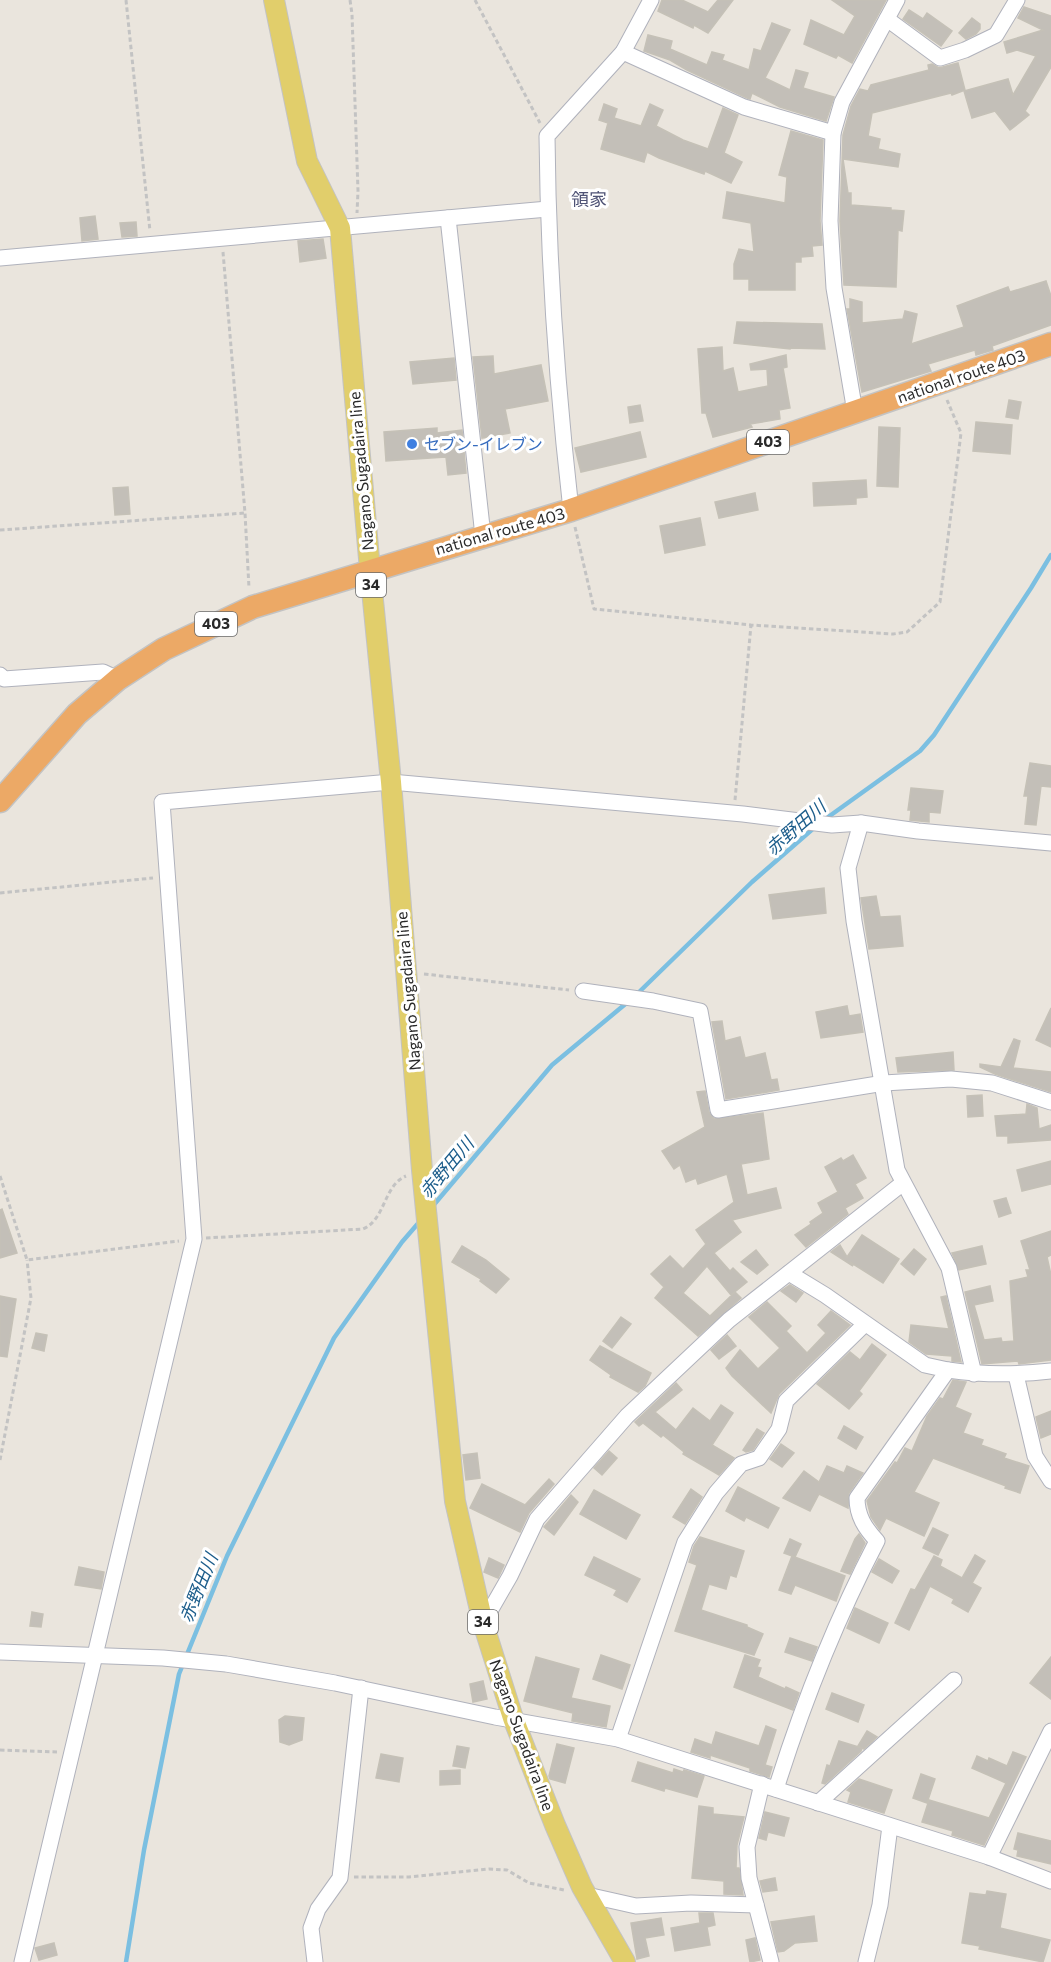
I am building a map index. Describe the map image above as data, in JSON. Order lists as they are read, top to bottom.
{
  "streets": {
    "highway": ["national route 403", "403"],
    "main road": ["Nagano Sugadaira line", "34"]
  },
  "crossings": [
    ["national route 403", "Nagano Sugadaira line"]
  ],
  "districts": ["領家"],
  "water": ["赤野田川"],
  "places": ["セブン-イレブン"]
}
